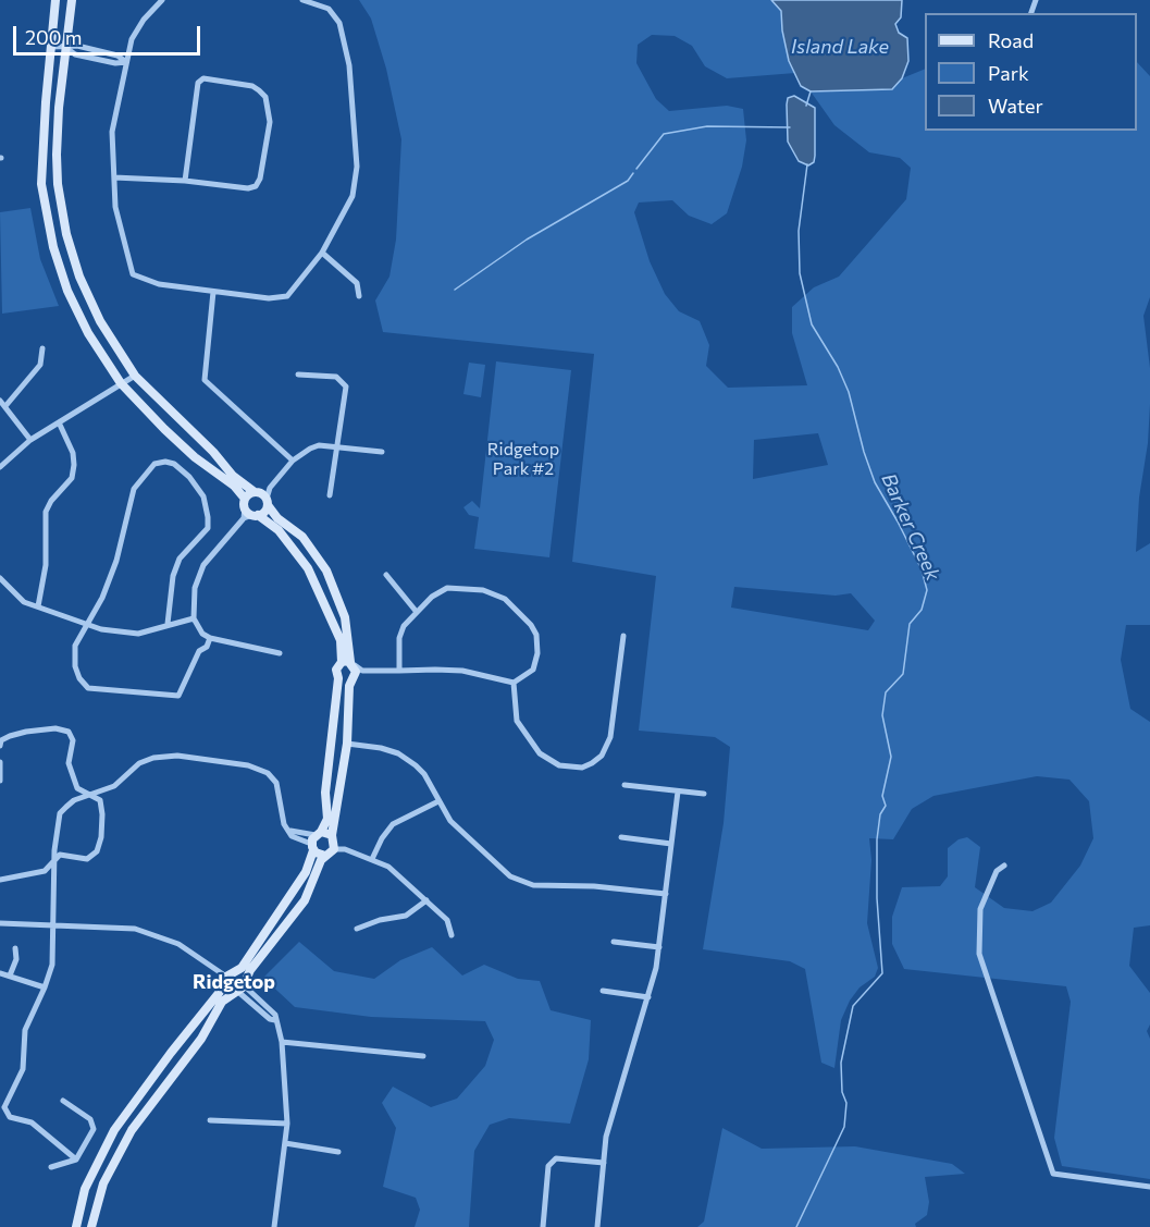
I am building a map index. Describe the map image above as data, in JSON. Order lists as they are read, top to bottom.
{
  "districts": ["Ridgetop"],
  "water": ["Island Lake", "Barker Creek"],
  "parks": ["Ridgetop Park #2"],
  "legend": ["Road", "Park", "Water"],
  "scale_bar": "200 m"
}
